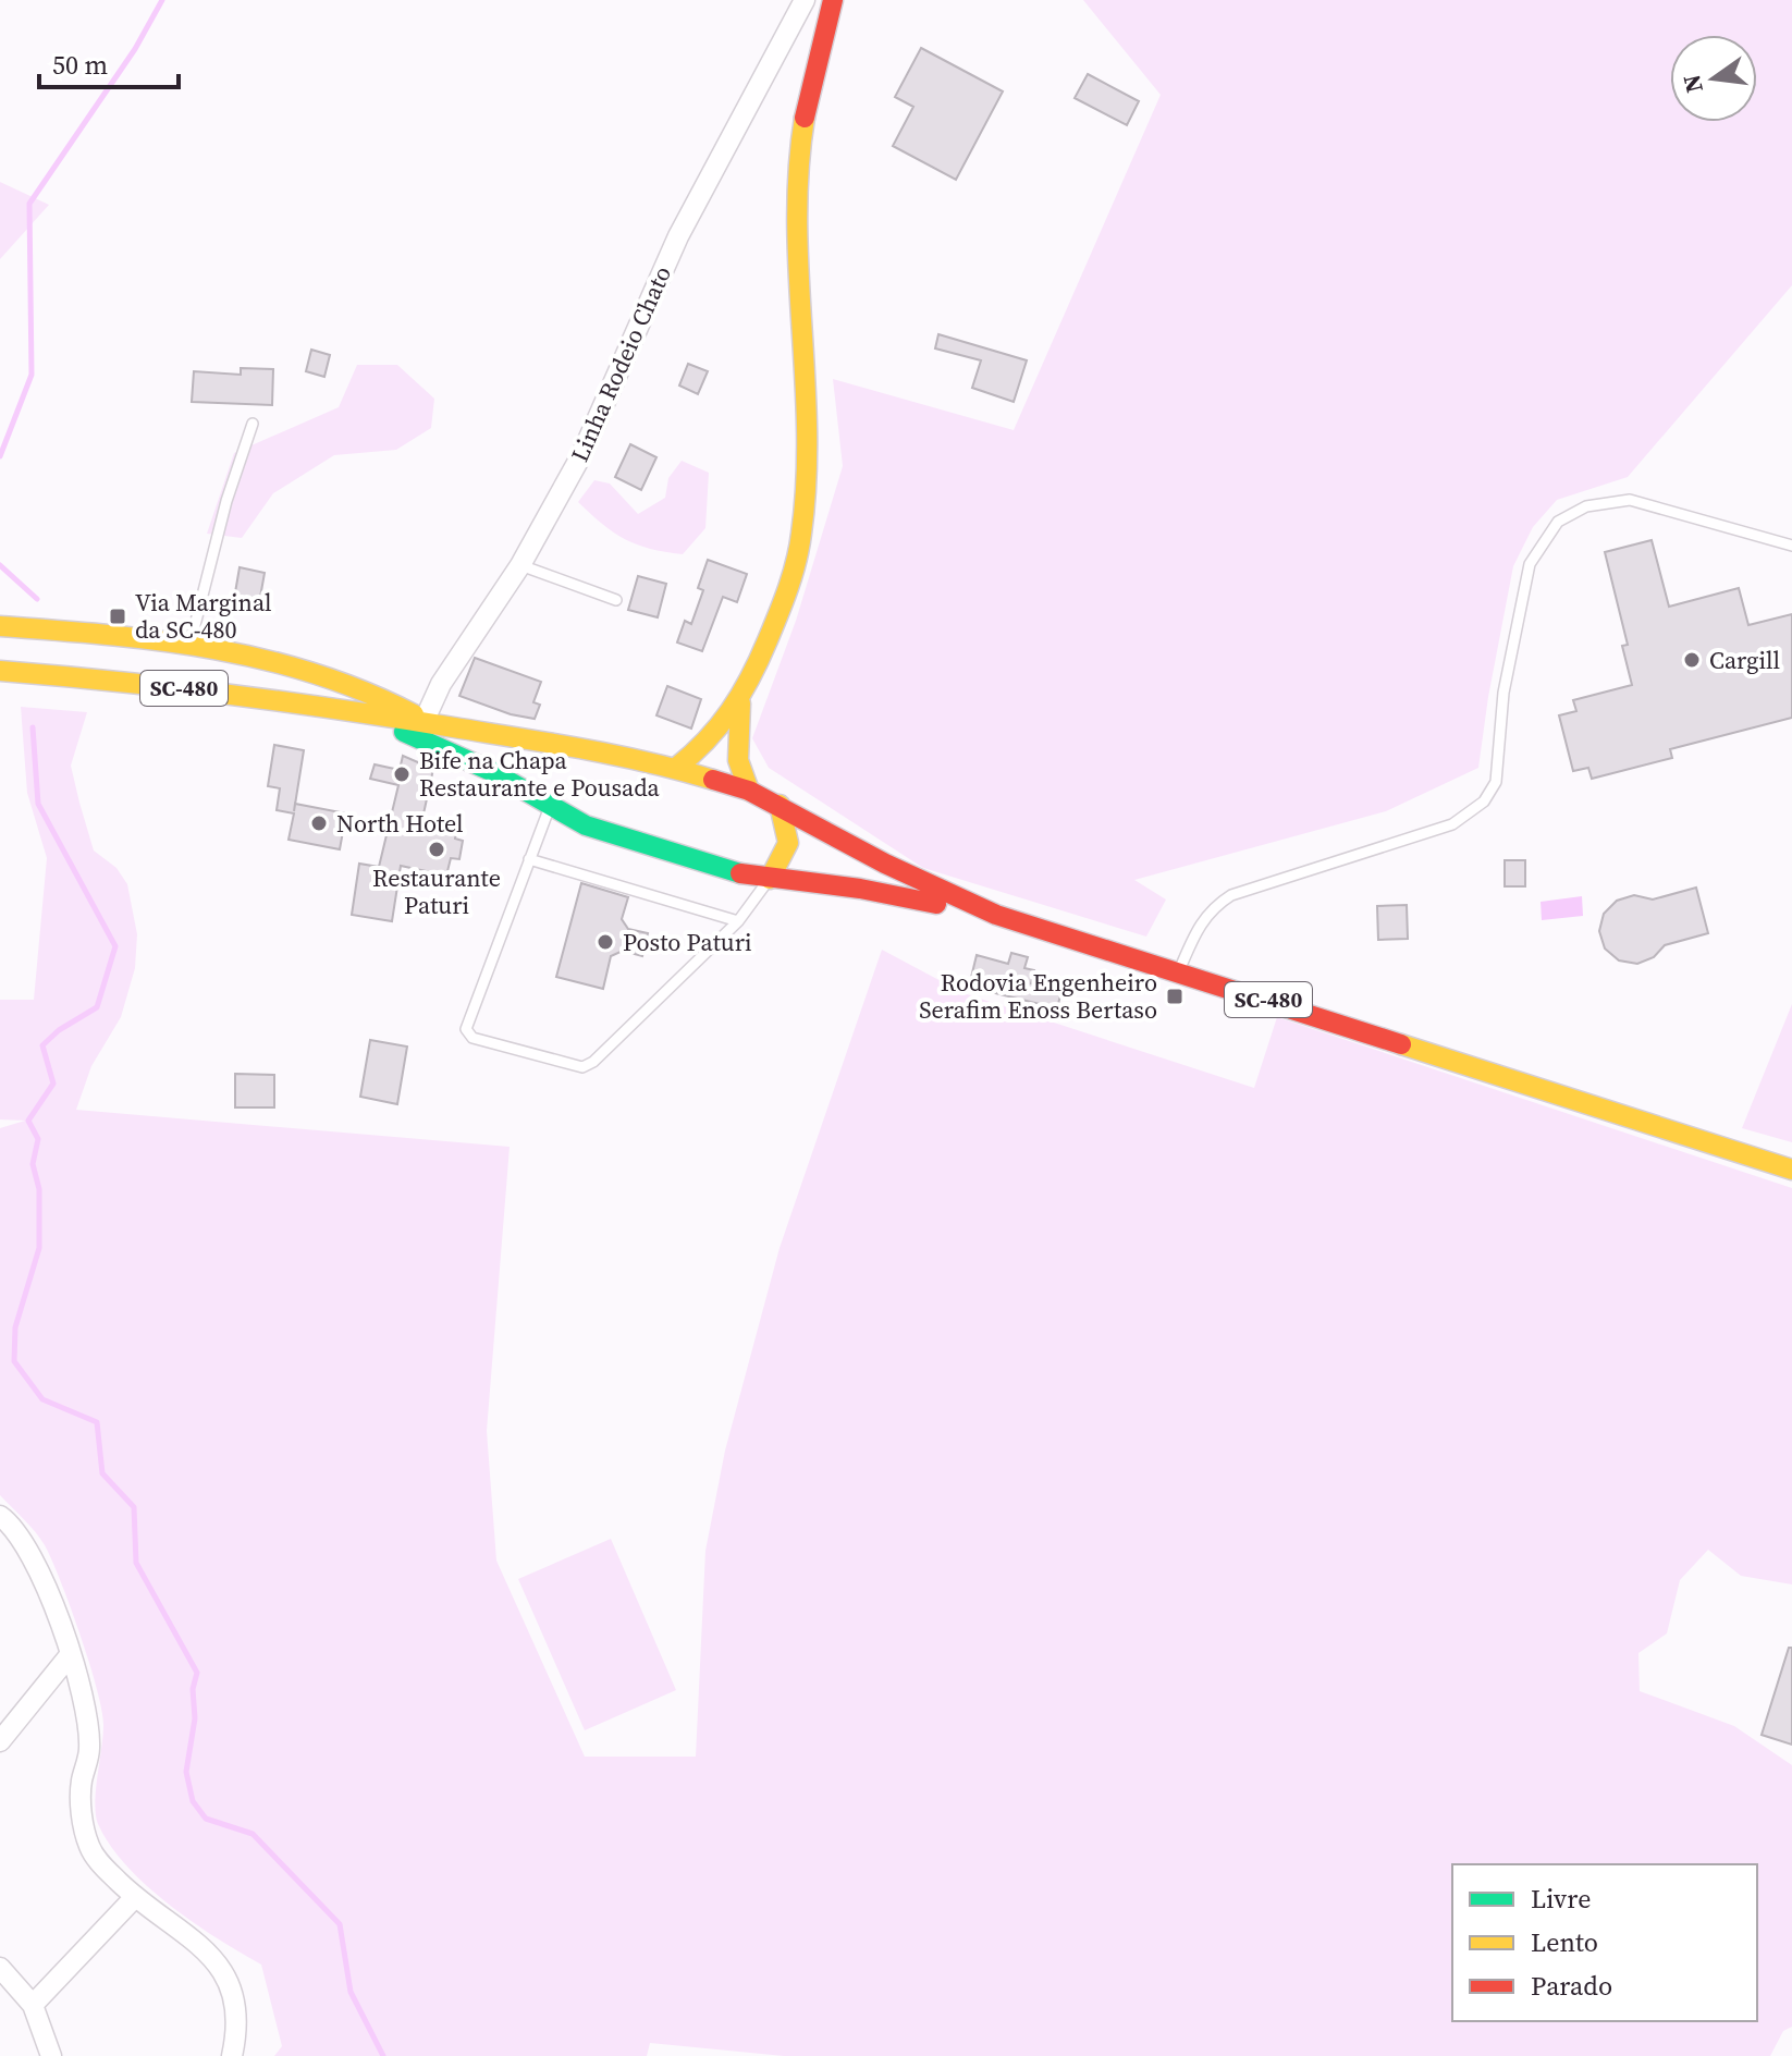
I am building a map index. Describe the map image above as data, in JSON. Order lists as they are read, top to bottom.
{
  "streets": {
    "main road": ["SC-480"],
    "street": ["Linha Rodeio Chato"]
  },
  "crossings": [
    ["Linha Rodeio Chato", "SC-480"]
  ],
  "places": {
    "transit": ["Via Marginal da SC-480", "Rodovia Engenheiro Serafim Enoss Bertaso"],
    "other": [
      "Cargill",
      "Bife na Chapa Restaurante e Pousada",
      "North Hotel",
      "Restaurante Paturi",
      "Posto Paturi"
    ]
  },
  "legend": ["Livre", "Lento", "Parado"],
  "scale_bar": "50 m",
  "north": "left"
}
